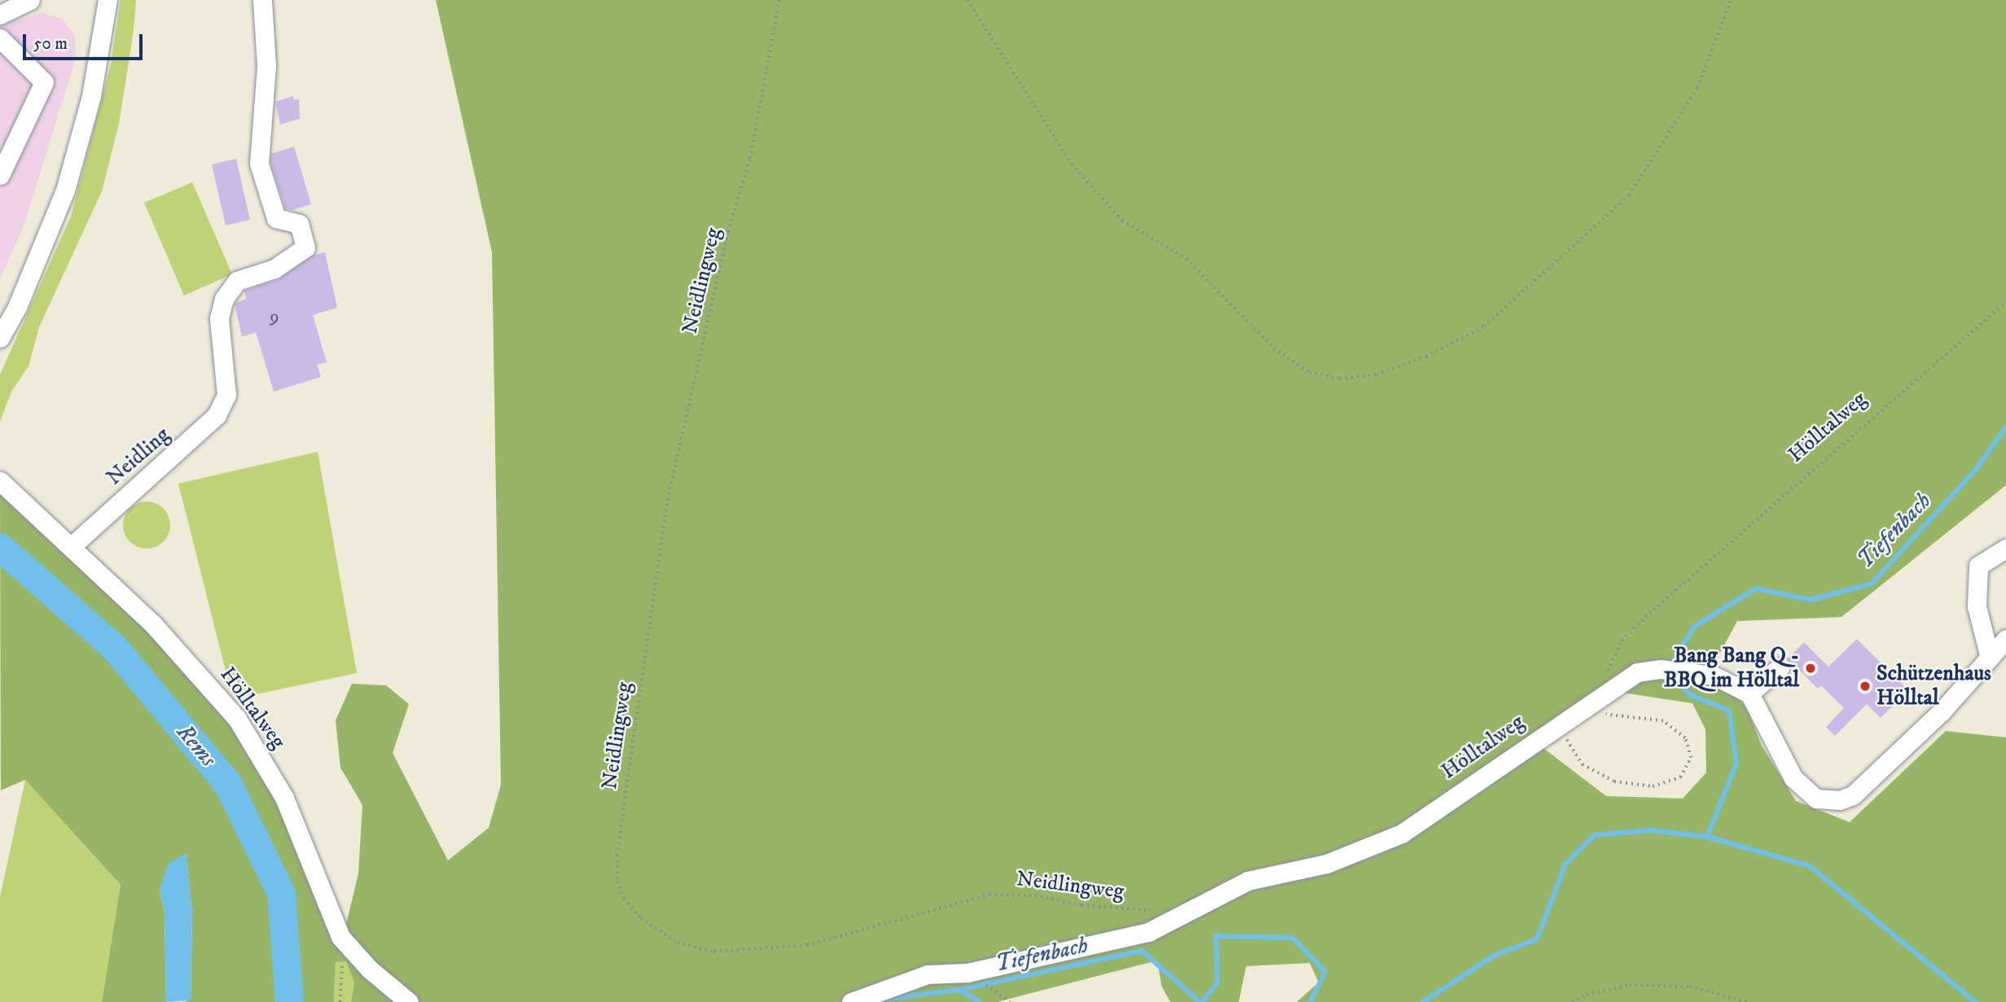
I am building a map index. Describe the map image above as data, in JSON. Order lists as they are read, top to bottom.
{
  "streets": {
    "street": ["Hölltalweg", "Neidling"],
    "path": ["Neidlingweg"]
  },
  "crossings": [
    ["Hölltalweg", "Neidling"]
  ],
  "water": ["Tiefenbach", "Rems"],
  "places": ["Bang Bang Q - BBQ im Hölltal", "Schützenhaus Hölltal"],
  "house_numbers": ["9"],
  "scale_bar": "50 m"
}
